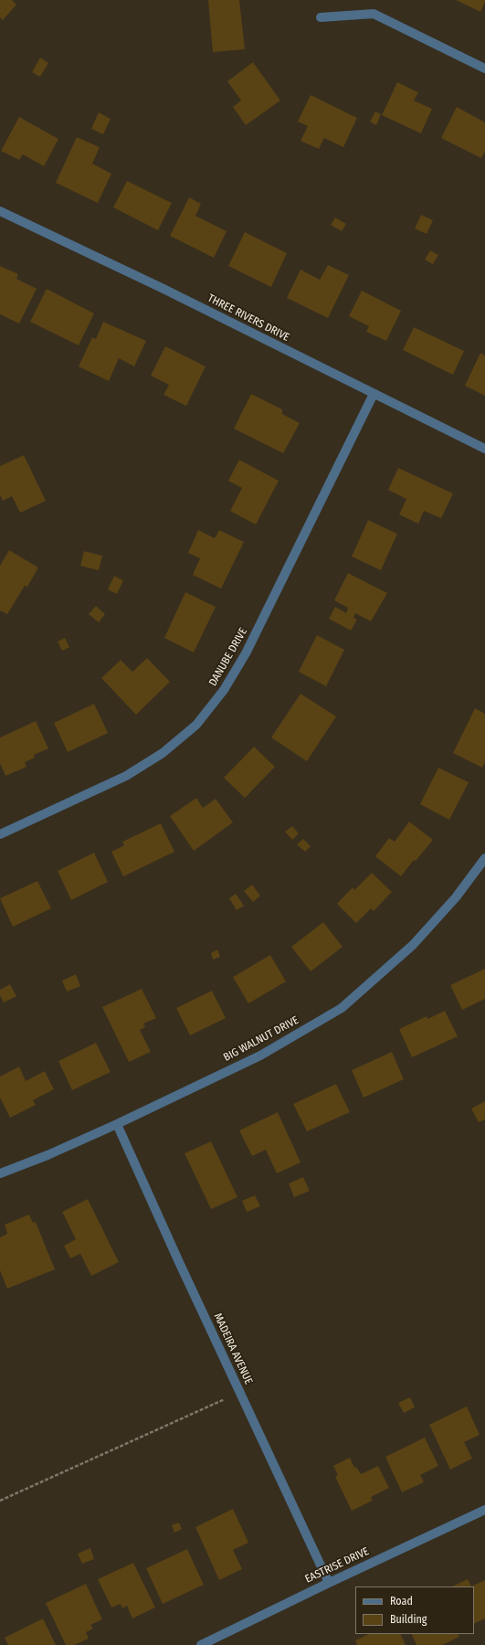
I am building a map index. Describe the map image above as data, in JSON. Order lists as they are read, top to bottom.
{
  "streets": {
    "street": [
      "THREE RIVERS DRIVE",
      "DANUBE DRIVE",
      "BIG WALNUT DRIVE",
      "MADEIRA AVENUE",
      "EASTRISE DRIVE"
    ]
  },
  "crossings": [
    ["THREE RIVERS DRIVE", "DANUBE DRIVE"],
    ["BIG WALNUT DRIVE", "MADEIRA AVENUE"],
    ["MADEIRA AVENUE", "EASTRISE DRIVE"]
  ],
  "legend": ["Road", "Building"]
}
